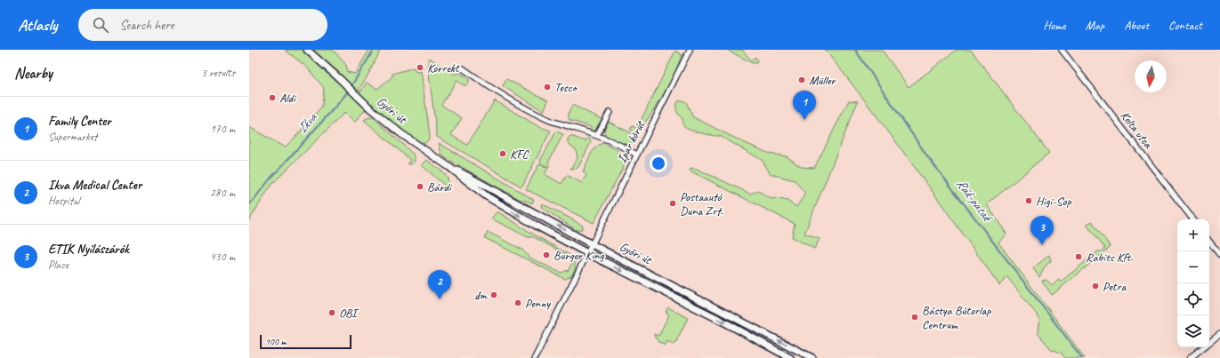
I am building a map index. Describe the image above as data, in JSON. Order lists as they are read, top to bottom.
{
  "streets": {
    "main road": ["Győri út"],
    "street": ["Kelta utca", "Ipar körút"]
  },
  "crossings": [
    ["Győri út", "Ipar körút"]
  ],
  "water": ["Ikva", "Rák-patak"],
  "places": [
    "Korrekt",
    "Müller",
    "Tesco",
    "Aldi",
    "KFC",
    "Bárdi",
    "Higi-Sop",
    "Postaautó Duna Zrt.",
    "Burger King",
    "Rabits Kft.",
    "Petra",
    "dm",
    "Penny",
    "OBI",
    "Bástya Bútorlap Centrum"
  ],
  "scale_bar": "100 m",
  "north": "bottom",
  "page": {
    "header": "Atlasly",
    "search": "Search here",
    "nav": [
      "Home",
      "Map",
      "About",
      "Contact"
    ],
    "heading": ["Nearby", "3 results"],
    "pins": ["1", "3", "2"],
    "list": [
      {
        "mark": "1",
        "name": "Family Center",
        "note": "Supermarket",
        "value": "170 m"
      },
      {
        "mark": "2",
        "name": "Ikva Medical Center",
        "note": "Hospital",
        "value": "280 m"
      },
      {
        "mark": "3",
        "name": "ETIK Nyílászárók",
        "note": "Place",
        "value": "430 m"
      }
    ],
    "map_buttons": ["+", "−"],
    "scale": "100 m"
  }
}
